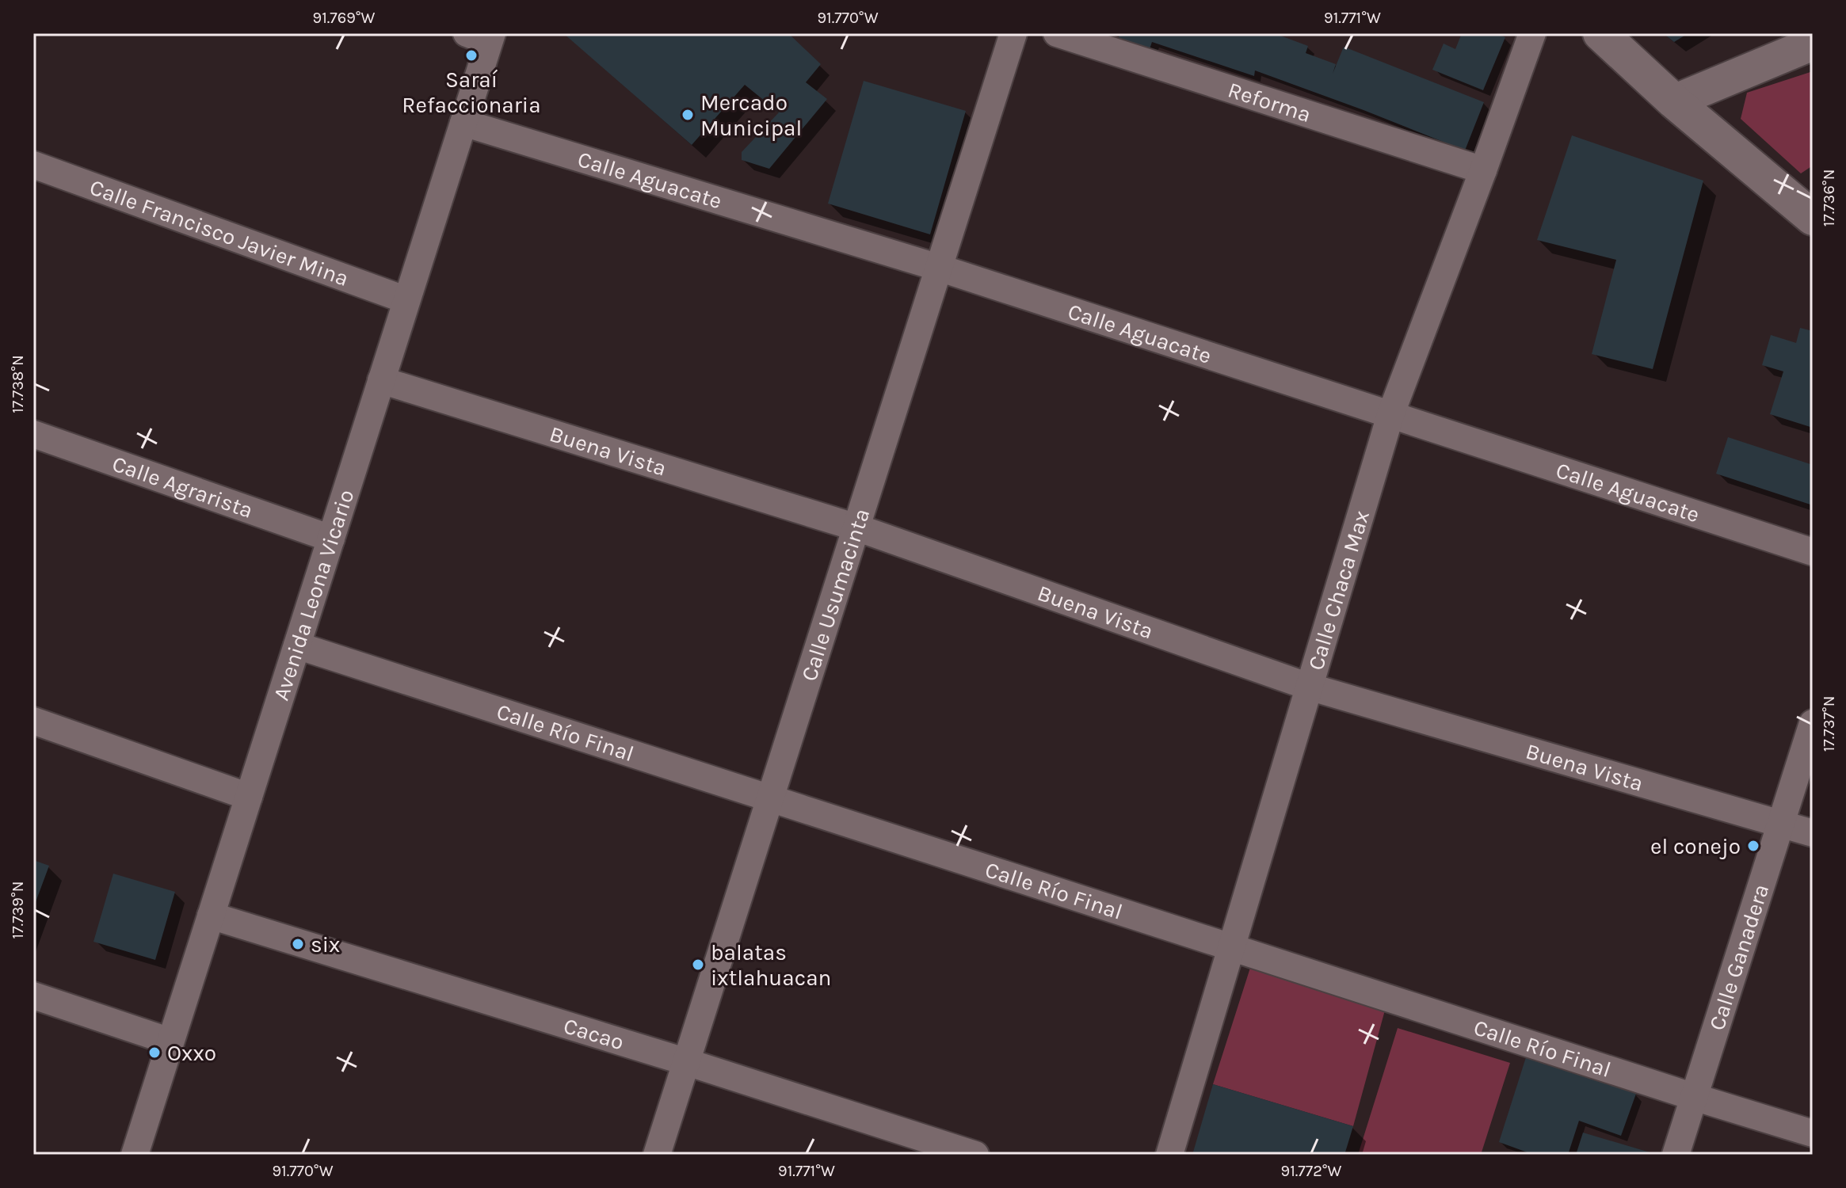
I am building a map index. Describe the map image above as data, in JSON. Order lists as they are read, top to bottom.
{
  "streets": {
    "street": [
      "Reforma",
      "Calle Aguacate",
      "Calle Francisco Javier Mina",
      "Buena Vista",
      "Calle Agrarista",
      "Calle Chaca Max",
      "Avenida Leona Vicario",
      "Calle Usumacinta",
      "Calle Río Final",
      "Calle Ganadera",
      "Cacao"
    ]
  },
  "crossings": [
    ["Reforma", "Calle Chaca Max"],
    ["Calle Aguacate", "Calle Chaca Max"],
    ["Calle Aguacate", "Avenida Leona Vicario"],
    ["Calle Aguacate", "Calle Usumacinta"],
    ["Calle Francisco Javier Mina", "Avenida Leona Vicario"],
    ["Buena Vista", "Calle Chaca Max"],
    ["Buena Vista", "Avenida Leona Vicario"],
    ["Buena Vista", "Calle Usumacinta"],
    ["Buena Vista", "Calle Ganadera"],
    ["Calle Agrarista", "Avenida Leona Vicario"],
    ["Calle Chaca Max", "Calle Río Final"],
    ["Avenida Leona Vicario", "Calle Río Final"],
    ["Avenida Leona Vicario", "Cacao"],
    ["Calle Usumacinta", "Calle Río Final"],
    ["Calle Usumacinta", "Cacao"],
    ["Calle Río Final", "Calle Ganadera"]
  ],
  "places": [
    "Saraí Refaccionaria",
    "Mercado Municipal",
    "el conejo",
    "six",
    "balatas ixtlahuacan",
    "Oxxo"
  ],
  "coordinates": [
    "91.769°W",
    "91.770°W",
    "91.771°W",
    "17.736°N",
    "17.738°N",
    "17.737°N",
    "17.739°N",
    "91.772°W"
  ]
}
